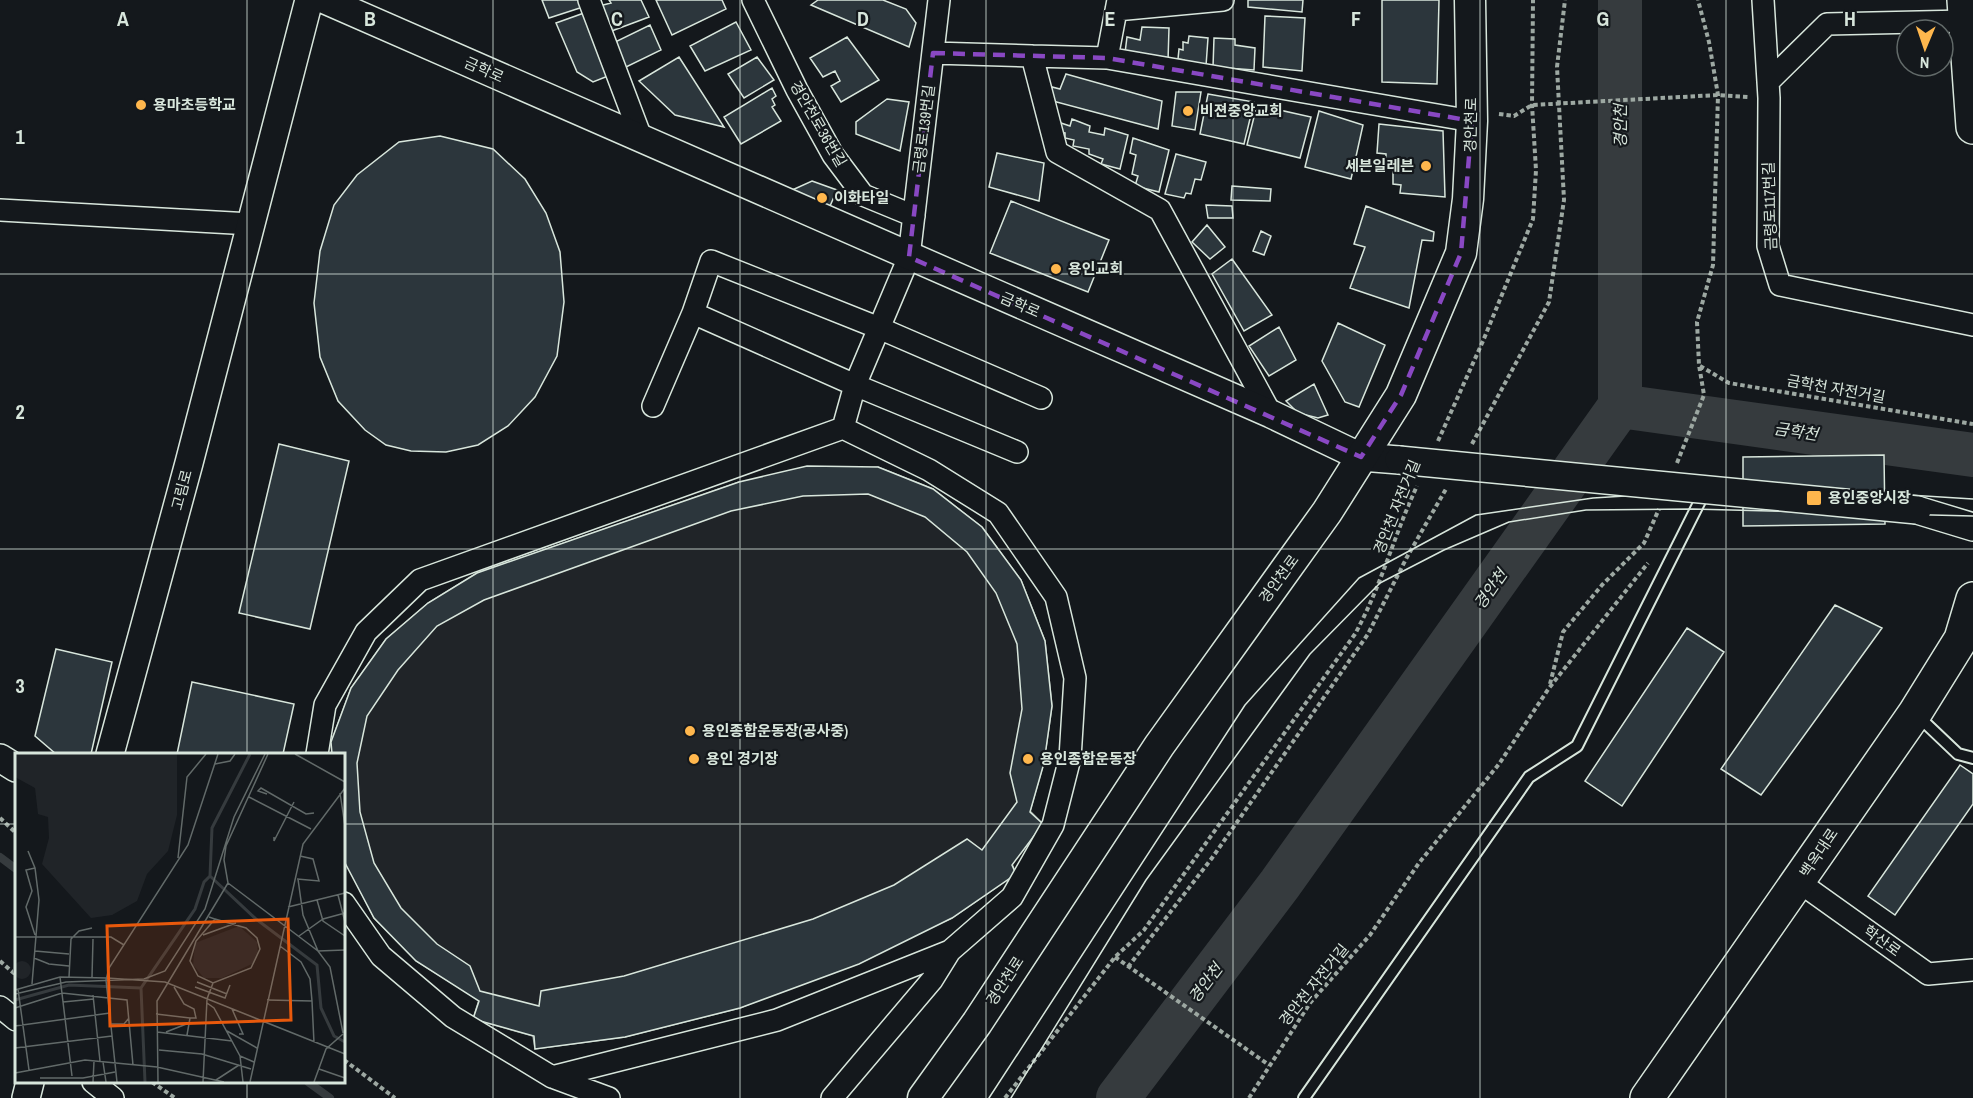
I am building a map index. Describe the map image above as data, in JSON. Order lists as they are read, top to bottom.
{
  "streets": {
    "main road": ["경안천로", "백옥대로"],
    "street": [
      "금학로",
      "경안천로36번길",
      "금령로139번길",
      "금령로117번길",
      "고림로",
      "학산로"
    ],
    "path": ["금학천 자전거길", "경안천 자전거길"]
  },
  "crossings": [
    ["금학로", "경안천로"],
    ["금학로", "금령로139번길"],
    ["경안천로36번길", "금령로139번길"],
    ["백옥대로", "학산로"]
  ],
  "water": ["경안천", "금학천"],
  "places": {
    "other": [
      "용마초등학교",
      "비젼중앙교회",
      "세븐일레븐",
      "이화타일",
      "용인교회",
      "용인종합운동장(공사중)",
      "용인 경기장",
      "용인종합운동장"
    ],
    "transit": ["용인중앙시장"]
  },
  "north": "bottom",
  "grid": {
    "columns": [
      "A",
      "B",
      "C",
      "D",
      "E",
      "F",
      "G",
      "H"
    ],
    "rows": ["1", "2", "3"]
  }
}
